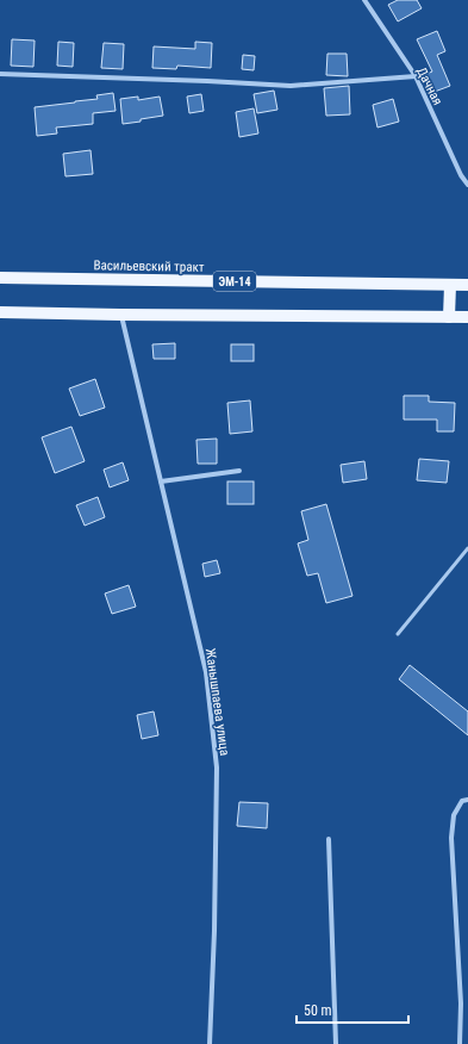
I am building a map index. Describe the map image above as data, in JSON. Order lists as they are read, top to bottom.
{
  "streets": {
    "main road": ["Васильевский тракт", "ЭМ-14"],
    "street": ["Дачная", "Жанышпаева улица"]
  },
  "scale_bar": "50 m"
}
